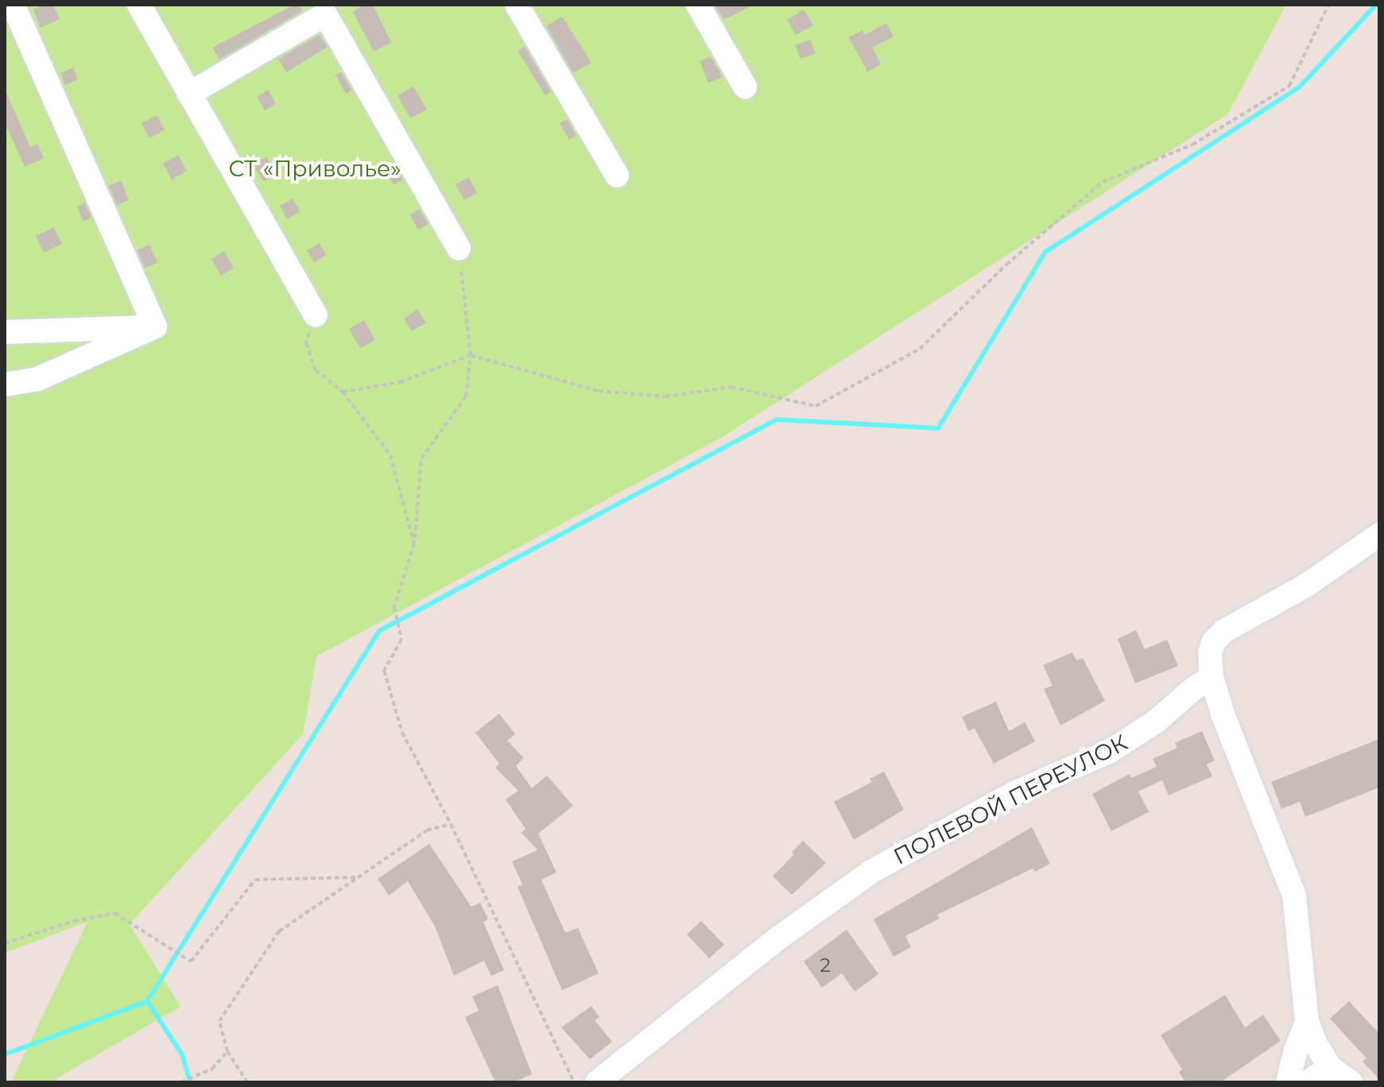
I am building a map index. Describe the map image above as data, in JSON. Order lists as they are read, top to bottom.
{
  "streets": {
    "street": ["ПОЛЕВОЙ ПЕРЕУЛОК"]
  },
  "parks": ["СТ «Приволье»"],
  "house_numbers": ["2"]
}
